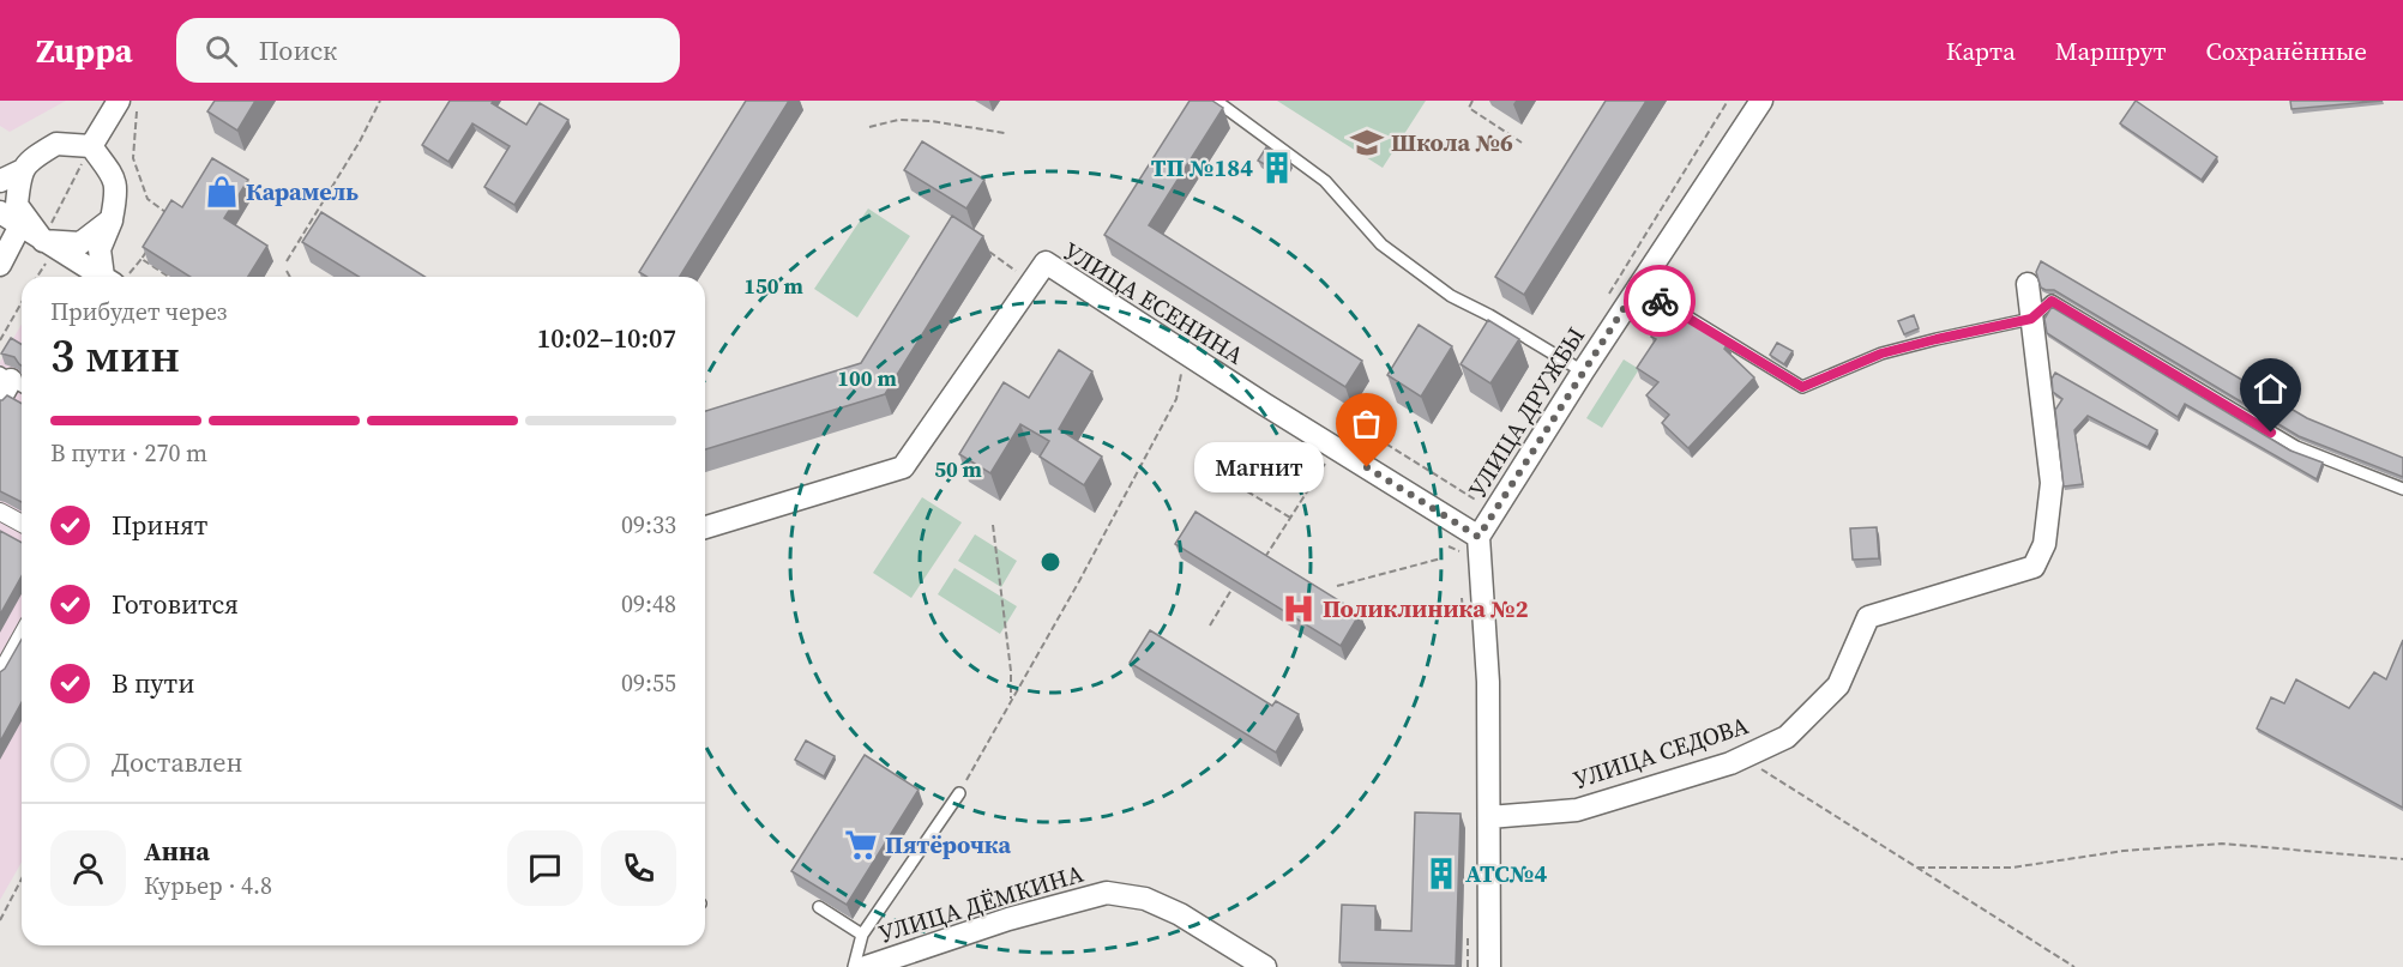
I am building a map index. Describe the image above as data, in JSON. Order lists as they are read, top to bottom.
{
  "streets": {
    "street": [
      "УЛИЦА ЕСЕНИНА",
      "УЛИЦА ДРУЖБЫ",
      "УЛИЦА СЕДОВА",
      "УЛИЦА ДЁМКИНА"
    ]
  },
  "crossings": [
    ["УЛИЦА ЕСЕНИНА", "УЛИЦА ДРУЖБЫ"]
  ],
  "places": {
    "school or university": ["Школа №6"],
    "building": ["ТП №184", "АТС№4"],
    "shop": ["Карамель"],
    "other": ["Магнит"],
    "hospital": ["Поликлиника №2"],
    "supermarket": ["Пятёрочка"]
  },
  "page": {
    "header": "Zuppa",
    "search": "Поиск",
    "nav": ["Карта", "Маршрут", "Сохранённые"],
    "heading": ["3 мин", "Прибудет через", "10:02–10:07"],
    "panel": ["Анна", "Курьер · 4.8"],
    "bar": "В пути · 270 m",
    "bubble": "Магнит",
    "list": [
      ["Принят", "09:33"],
      ["Готовится", "09:48"],
      ["В пути", "09:55"],
      "Доставлен"
    ]
  },
  "rings": ["150 m", "100 m", "50 m"]
}
